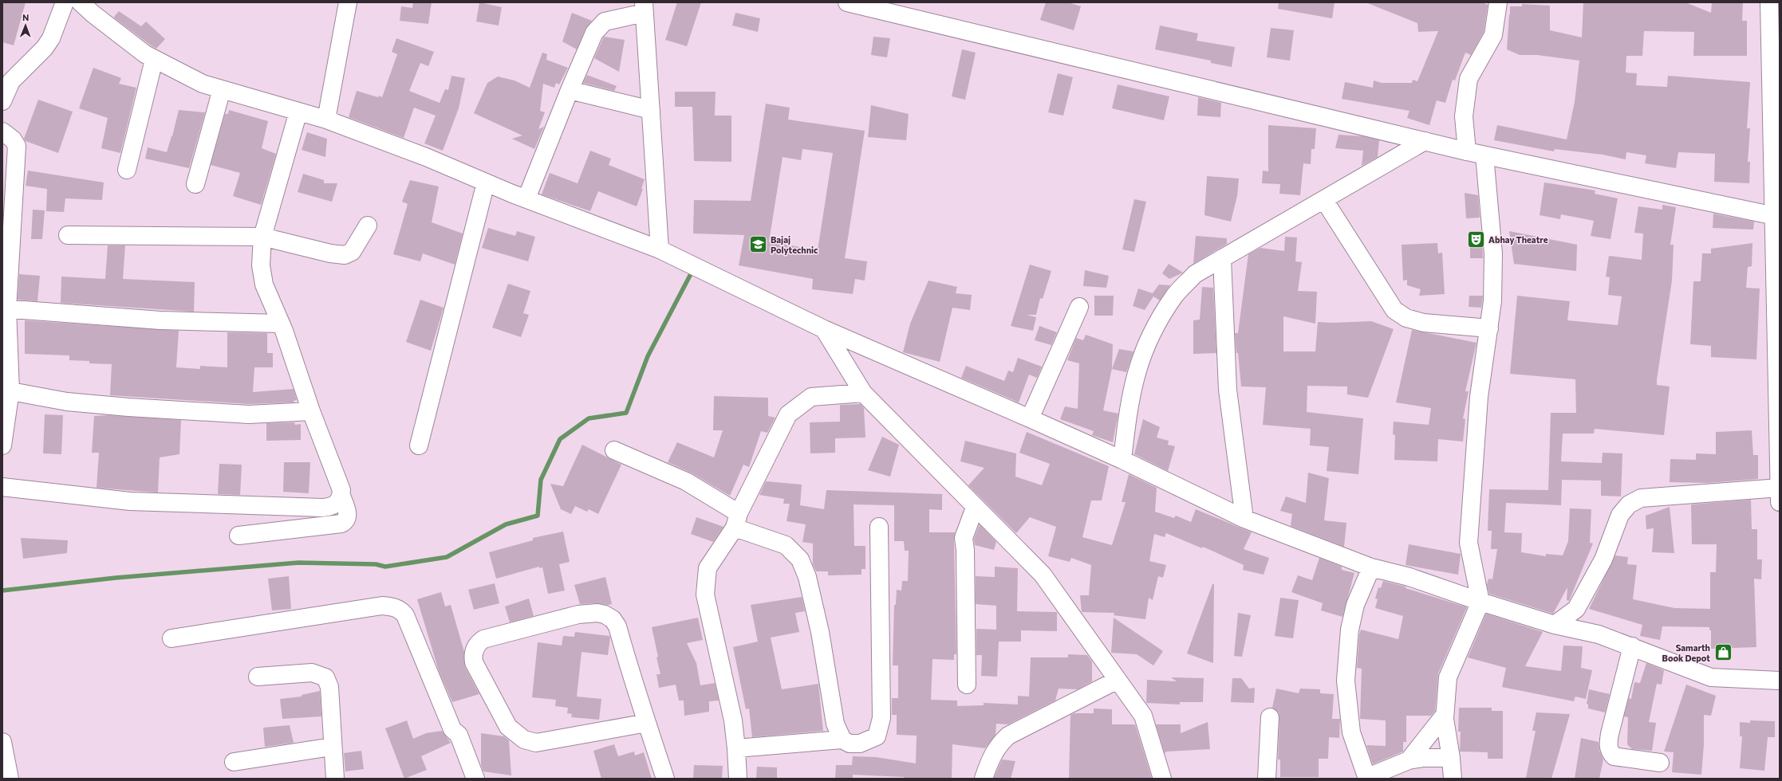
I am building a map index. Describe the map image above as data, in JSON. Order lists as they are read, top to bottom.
{
  "places": {
    "theatre": ["Abhay Theatre"],
    "school or university": ["Bajaj Polytechnic"],
    "shop": ["Samarth Book Depot"]
  },
  "north": "top"
}
